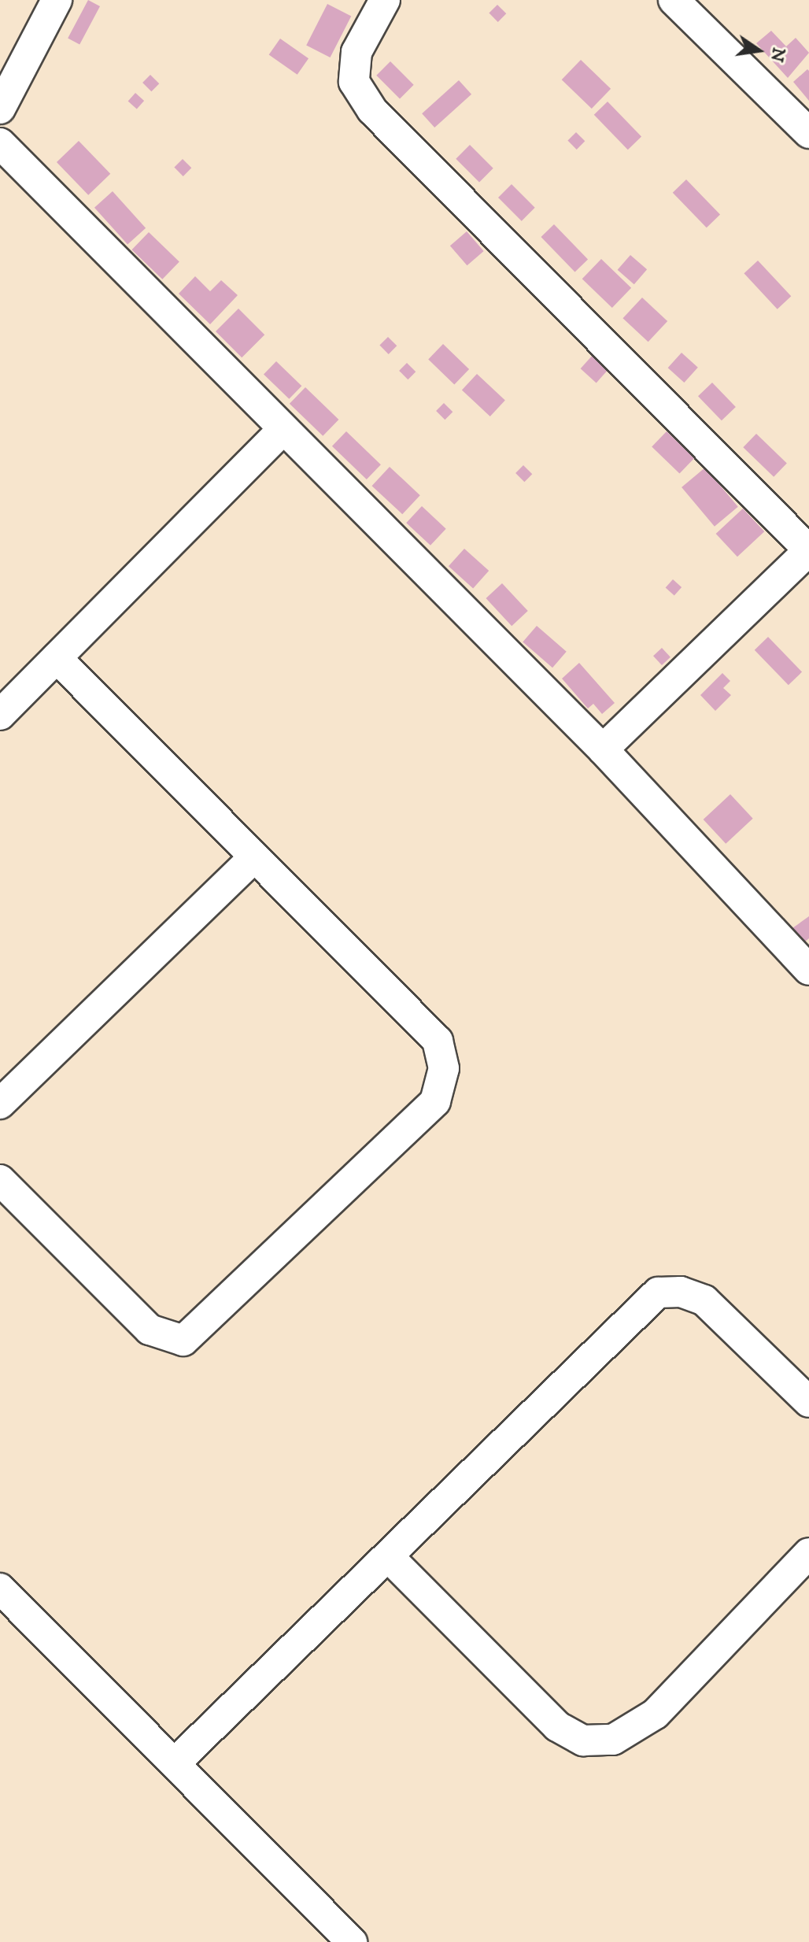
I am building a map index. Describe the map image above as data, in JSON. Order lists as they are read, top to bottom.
{
  "north": "right"
}
